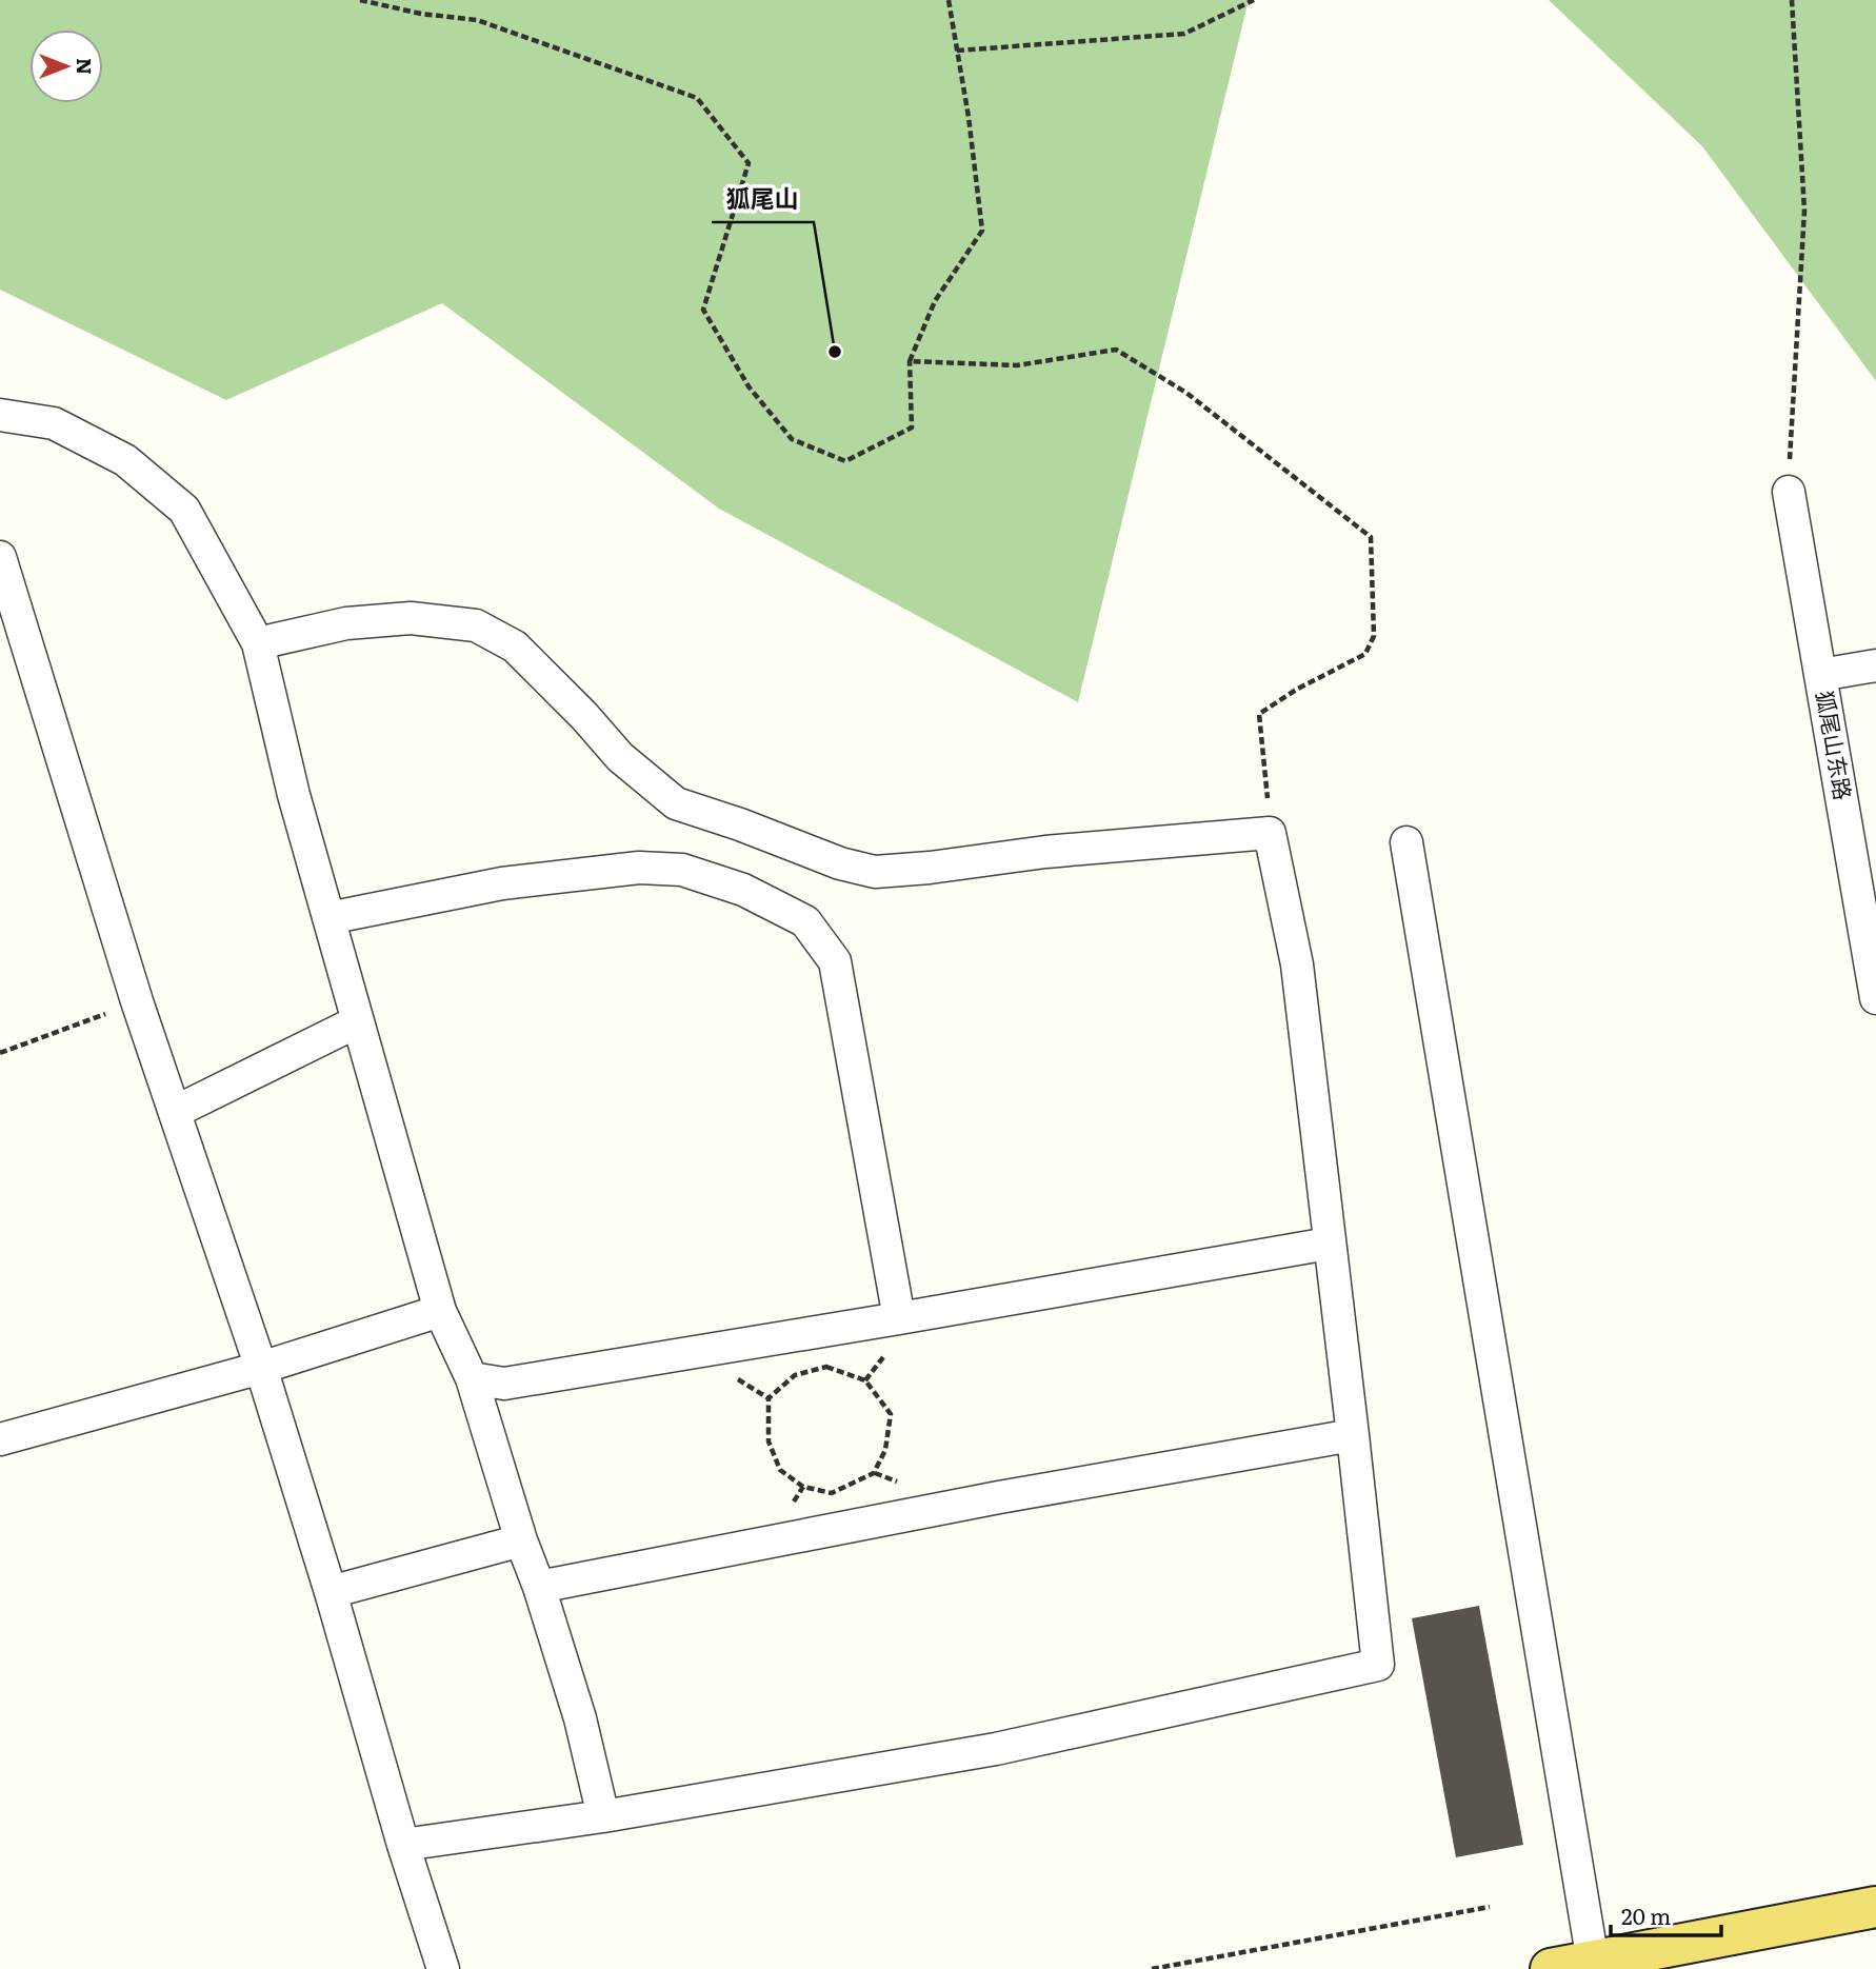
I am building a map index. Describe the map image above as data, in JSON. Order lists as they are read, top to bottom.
{
  "streets": {
    "street": ["狐尾山东路"]
  },
  "places": ["狐尾山"],
  "scale_bar": "20 m",
  "north": "right"
}
